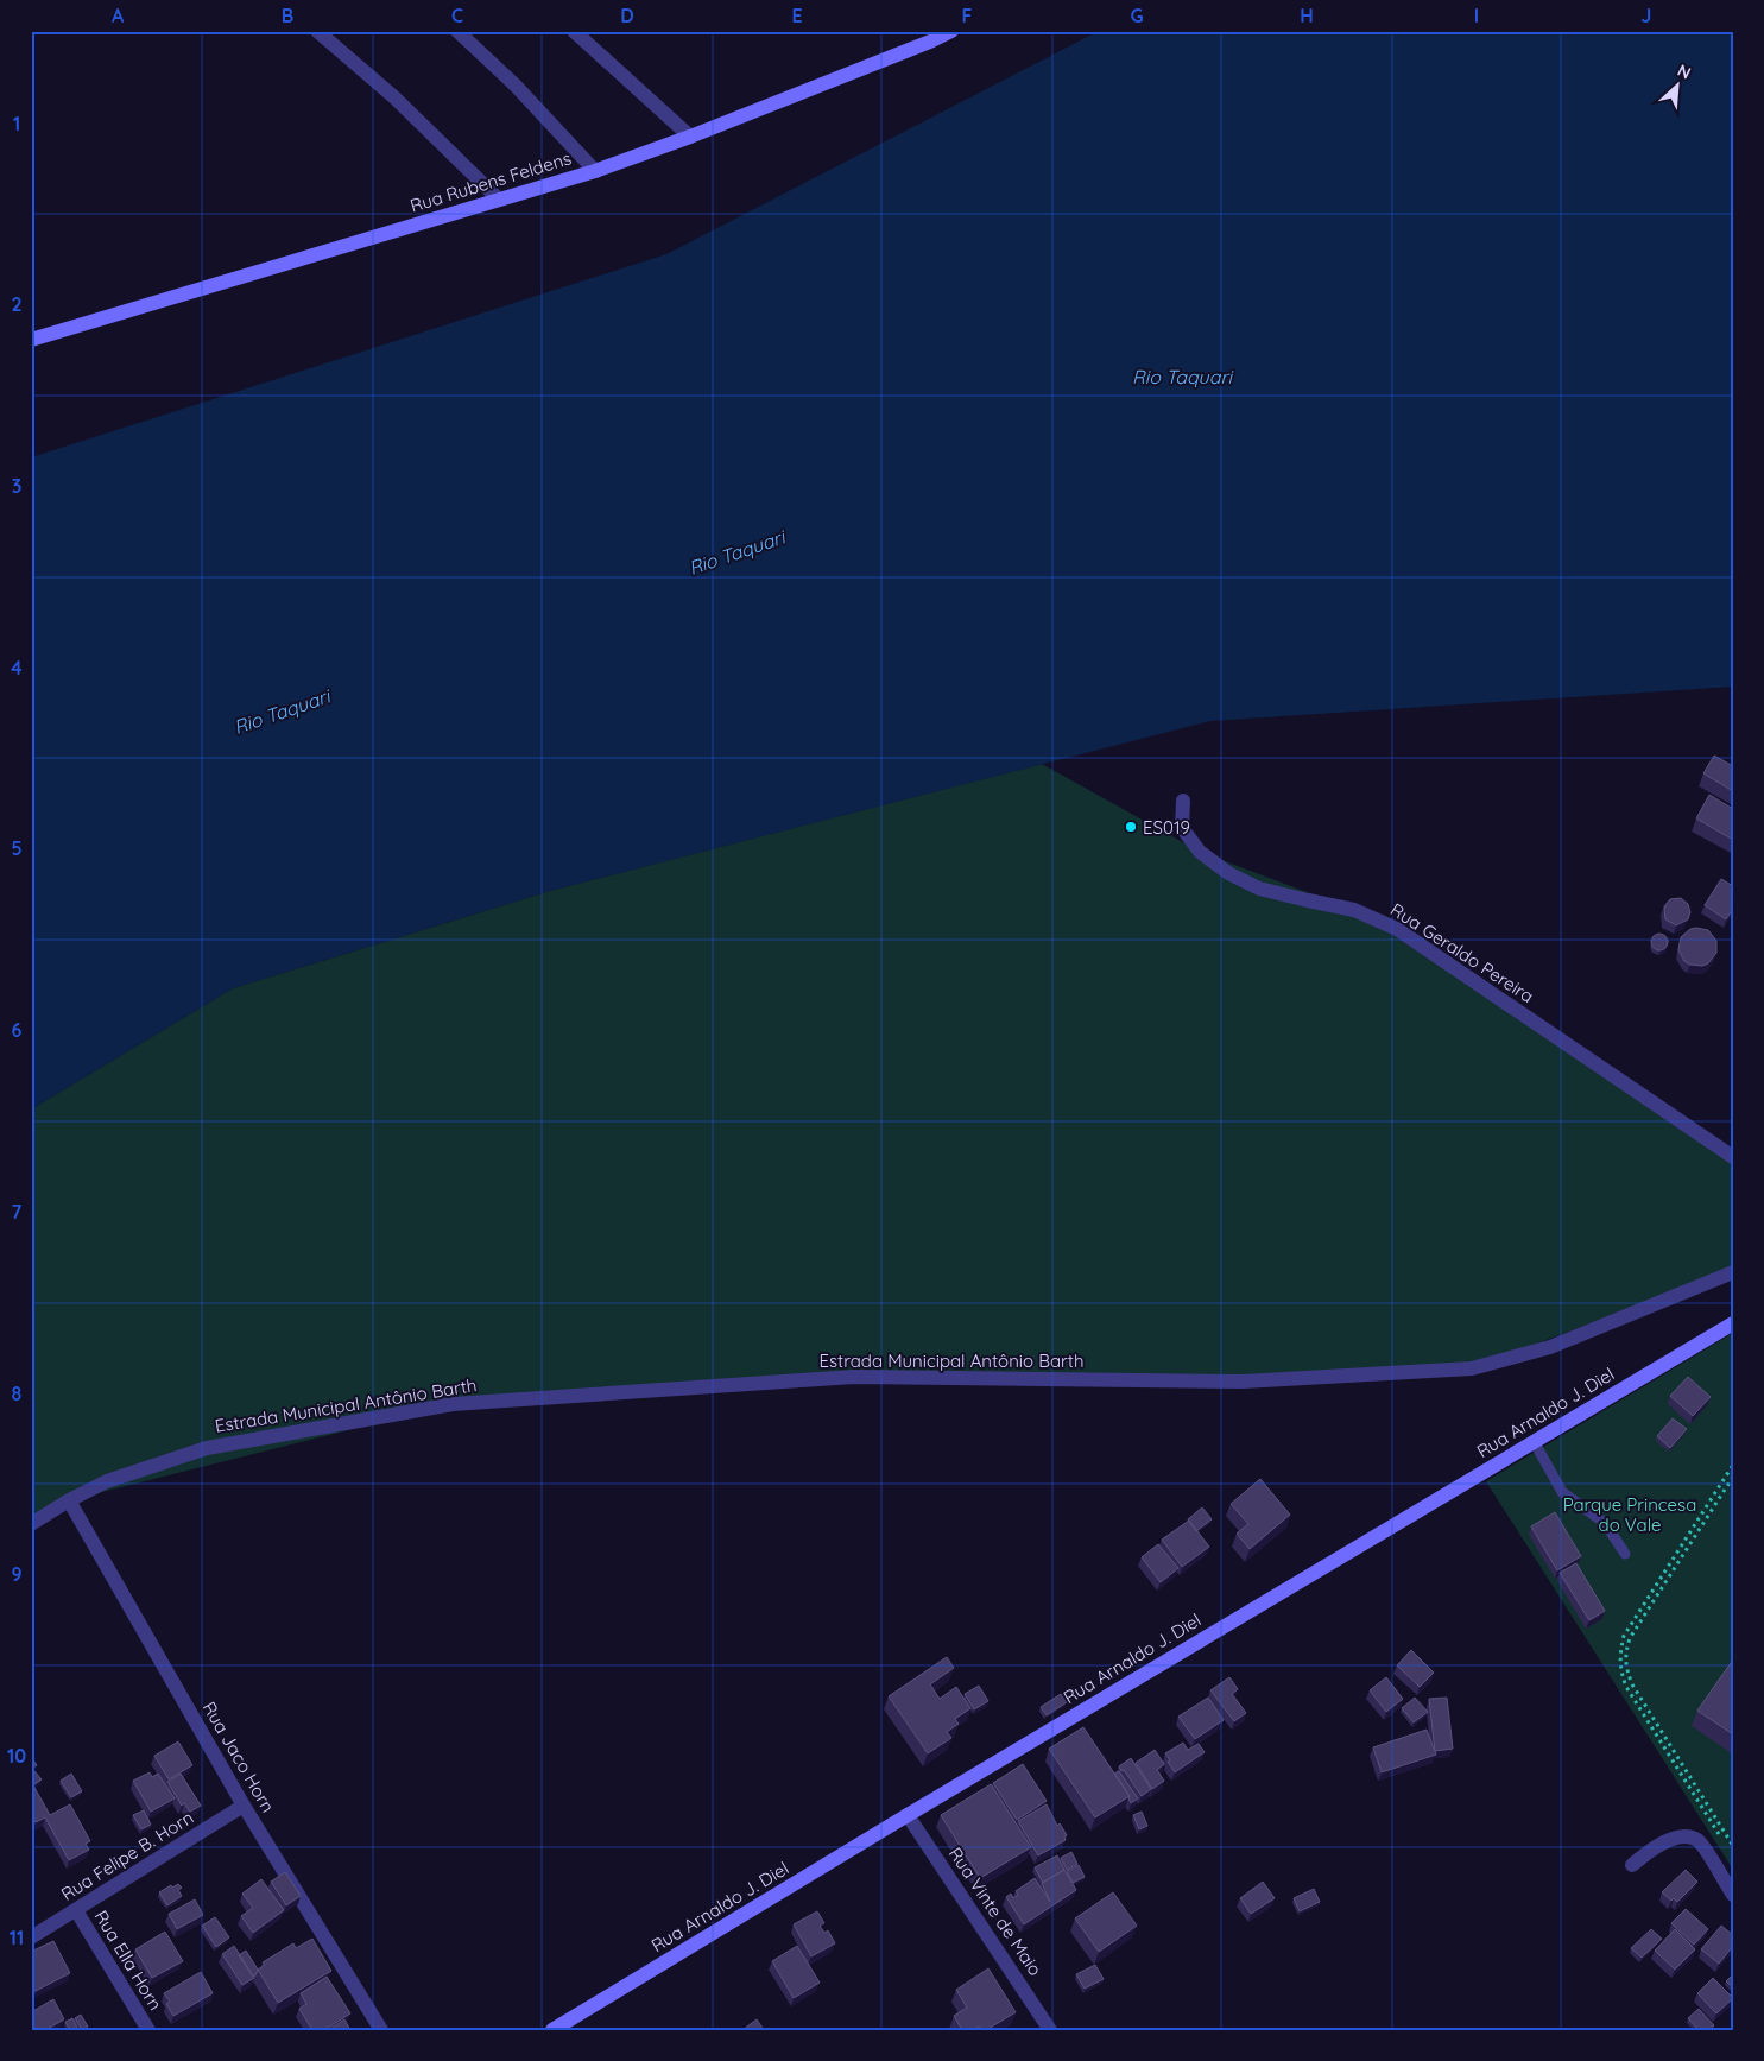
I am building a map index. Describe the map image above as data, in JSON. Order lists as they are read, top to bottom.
{
  "streets": {
    "street": [
      "Rua Rubens Feldens",
      "Rua Geraldo Pereira",
      "Estrada Municipal Antônio Barth",
      "Rua Arnaldo J. Diel",
      "Rua Jaco Horn",
      "Rua Felipe B. Horn",
      "Rua Vinte de Maio",
      "Rua Ella Horn"
    ]
  },
  "crossings": [
    ["Estrada Municipal Antônio Barth", "Rua Jaco Horn"],
    ["Rua Arnaldo J. Diel", "Rua Vinte de Maio"],
    ["Rua Jaco Horn", "Rua Felipe B. Horn"],
    ["Rua Felipe B. Horn", "Rua Ella Horn"]
  ],
  "water": ["Rio Taquari"],
  "parks": ["Parque Princesa do Vale"],
  "places": ["ES019"],
  "north": "top right",
  "grid": {
    "columns": [
      "A",
      "B",
      "C",
      "D",
      "E",
      "F",
      "G",
      "H",
      "I",
      "J"
    ],
    "rows": [
      "1",
      "2",
      "3",
      "4",
      "5",
      "6",
      "7",
      "8",
      "9",
      "10",
      "11"
    ]
  }
}
